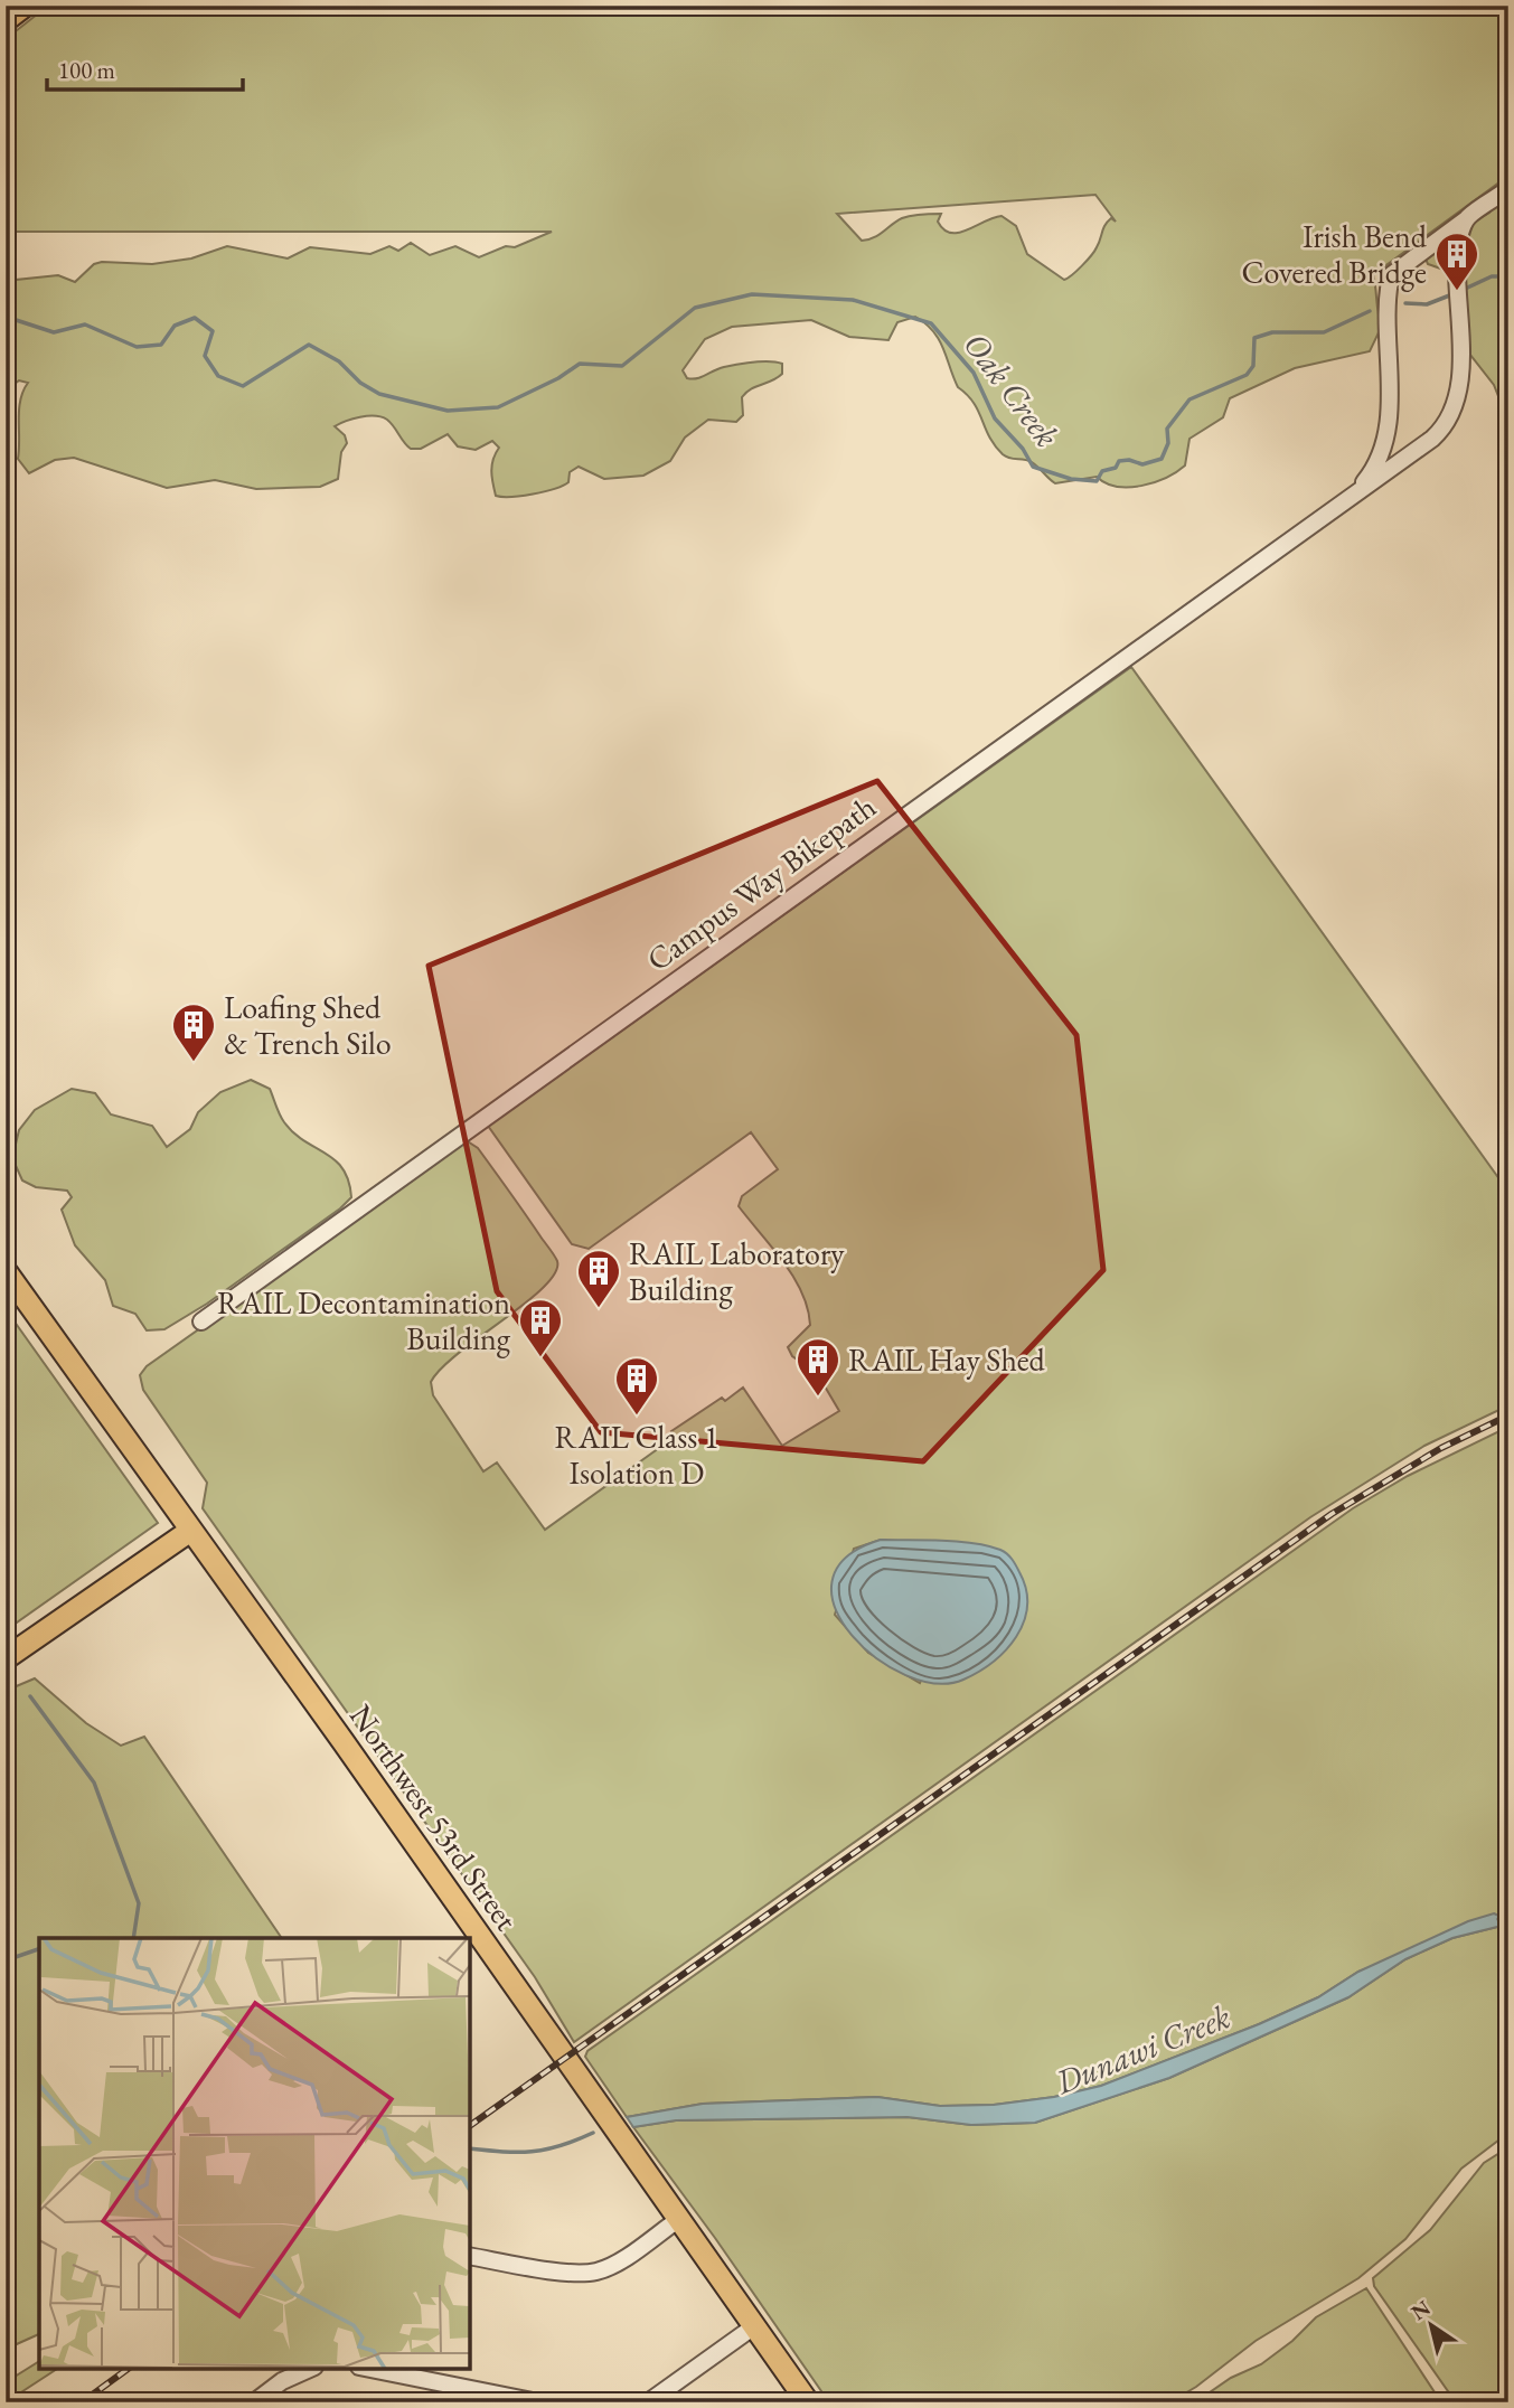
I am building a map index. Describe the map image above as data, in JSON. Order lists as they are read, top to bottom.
{
  "streets": {
    "main road": ["Northwest 53rd Street"],
    "street": ["Campus Way Bikepath"]
  },
  "water": ["Oak Creek", "Dunawi Creek"],
  "places": {
    "building": [
      "Irish Bend Covered Bridge",
      "Loafing Shed & Trench Silo",
      "RAIL Laboratory Building",
      "RAIL Decontamination Building",
      "RAIL Hay Shed",
      "RAIL Class 1 Isolation D"
    ]
  },
  "scale_bar": "100 m",
  "north": "top left"
}
